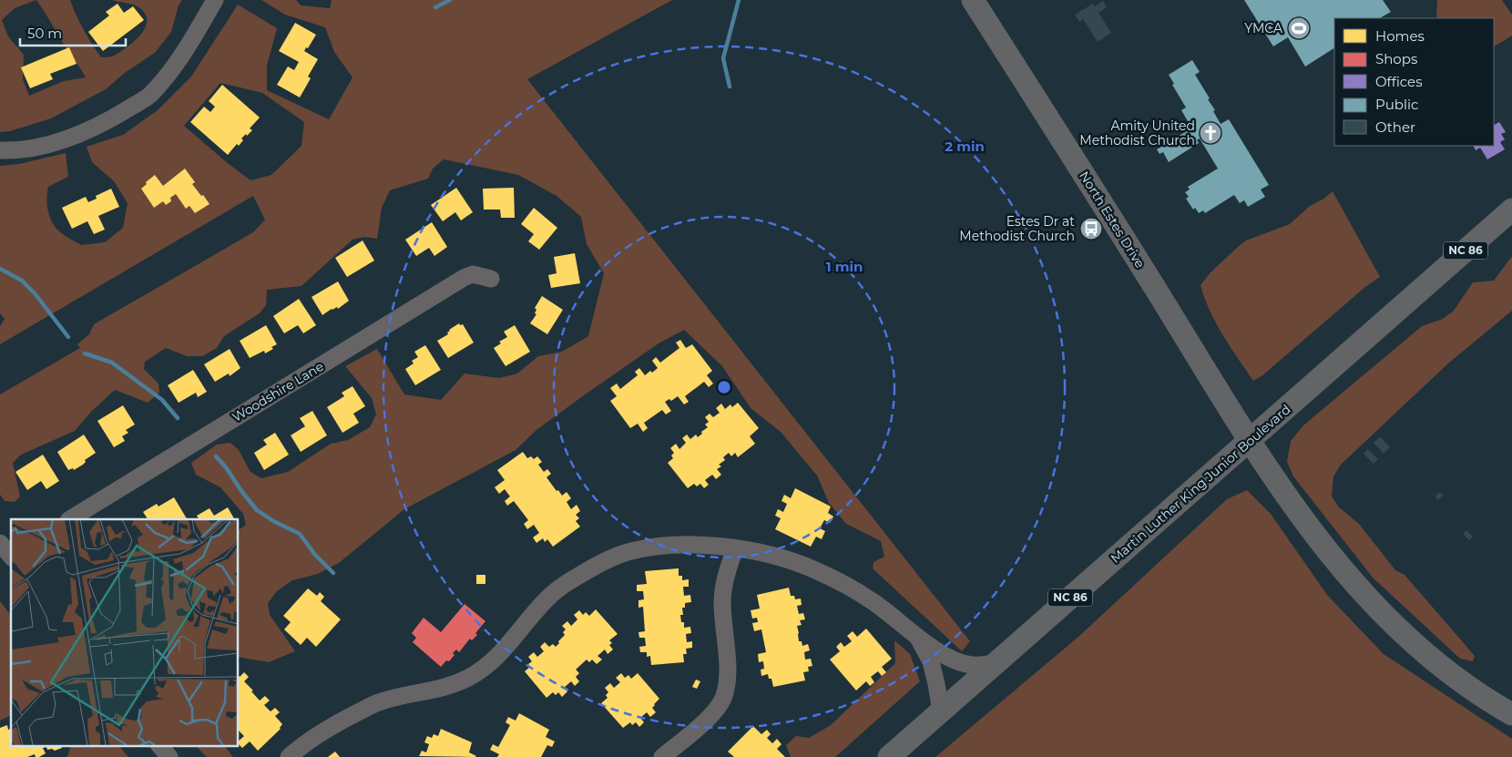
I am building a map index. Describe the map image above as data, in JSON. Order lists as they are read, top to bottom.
{
  "streets": {
    "main road": ["North Estes Drive", "NC 86", "Martin Luther King Junior Boulevard"],
    "street": ["Woodshire Lane"]
  },
  "crossings": [
    ["North Estes Drive", "Martin Luther King Junior Boulevard"]
  ],
  "places": {
    "sports": ["YMCA"],
    "church": ["Amity United Methodist Church"],
    "bus stop": ["Estes Dr at Methodist Church"]
  },
  "legend": [
    "Homes",
    "Shops",
    "Offices",
    "Public",
    "Other"
  ],
  "scale_bar": "50 m",
  "rings": ["2 min", "1 min"]
}
